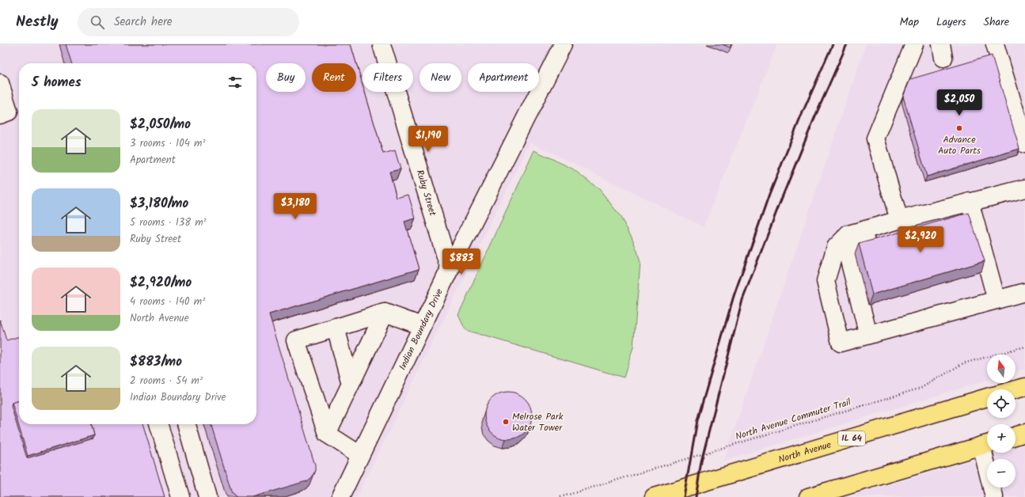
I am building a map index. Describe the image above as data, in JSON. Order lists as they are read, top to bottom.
{
  "streets": {
    "main road": ["IL 64", "North Avenue"],
    "street": ["Ruby Street", "Indian Boundary Drive"],
    "path": ["North Avenue Commuter Trail"]
  },
  "crossings": [
    ["Ruby Street", "Indian Boundary Drive"]
  ],
  "places": ["Advance Auto Parts", "Melrose Park Water Tower"],
  "north": "top",
  "page": {
    "header": "Nestly",
    "search": "Search here",
    "nav": ["Map", "Layers", "Share"],
    "chip": [
      "Buy",
      "Rent",
      "Filters",
      "New",
      "Apartment"
    ],
    "heading": "5 homes",
    "price": [
      "$2,050",
      "$1,190",
      "$3,180",
      "$2,920",
      "$883"
    ],
    "list": [
      {
        "name": "$2,050/mo",
        "note": "3 rooms · 104 m² · Apartment"
      },
      {
        "name": "$3,180/mo",
        "note": "5 rooms · 138 m² · Ruby Street"
      },
      {
        "name": "$2,920/mo",
        "note": "4 rooms · 140 m² · North Avenue"
      },
      {
        "name": "$883/mo",
        "note": "2 rooms · 54 m² · Indian Boundary Drive"
      }
    ],
    "map_buttons": ["+", "−"]
  }
}
